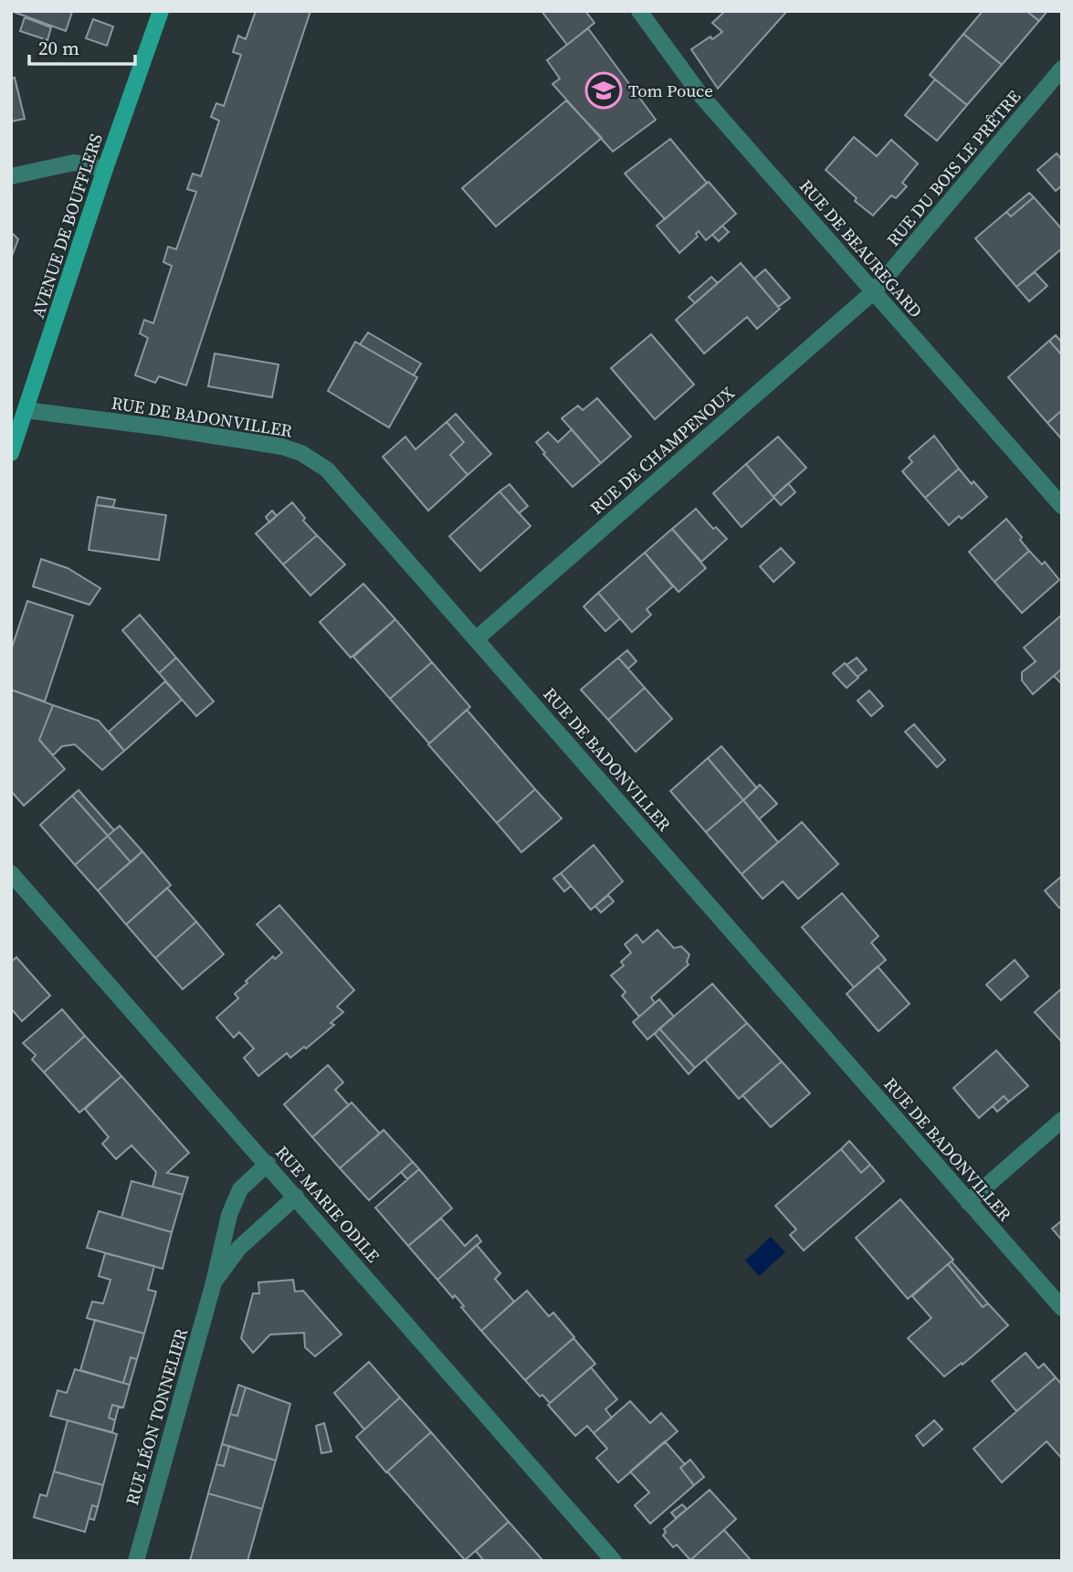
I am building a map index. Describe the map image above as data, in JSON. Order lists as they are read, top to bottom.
{
  "streets": {
    "street": [
      "RUE DU BOIS LE PRÊTRE",
      "AVENUE DE BOUFFLERS",
      "RUE DE BEAUREGARD",
      "RUE DE BADONVILLER",
      "RUE DE CHAMPENOUX",
      "RUE MARIE ODILE",
      "RUE LÉON TONNELIER"
    ]
  },
  "crossings": [
    ["RUE DU BOIS LE PRÊTRE", "RUE DE BEAUREGARD"],
    ["RUE DU BOIS LE PRÊTRE", "RUE DE CHAMPENOUX"],
    ["AVENUE DE BOUFFLERS", "RUE DE BADONVILLER"],
    ["RUE DE BEAUREGARD", "RUE DE CHAMPENOUX"],
    ["RUE DE BADONVILLER", "RUE DE CHAMPENOUX"],
    ["RUE MARIE ODILE", "RUE LÉON TONNELIER"]
  ],
  "places": {
    "school or university": ["Tom Pouce"]
  },
  "scale_bar": "20 m"
}
